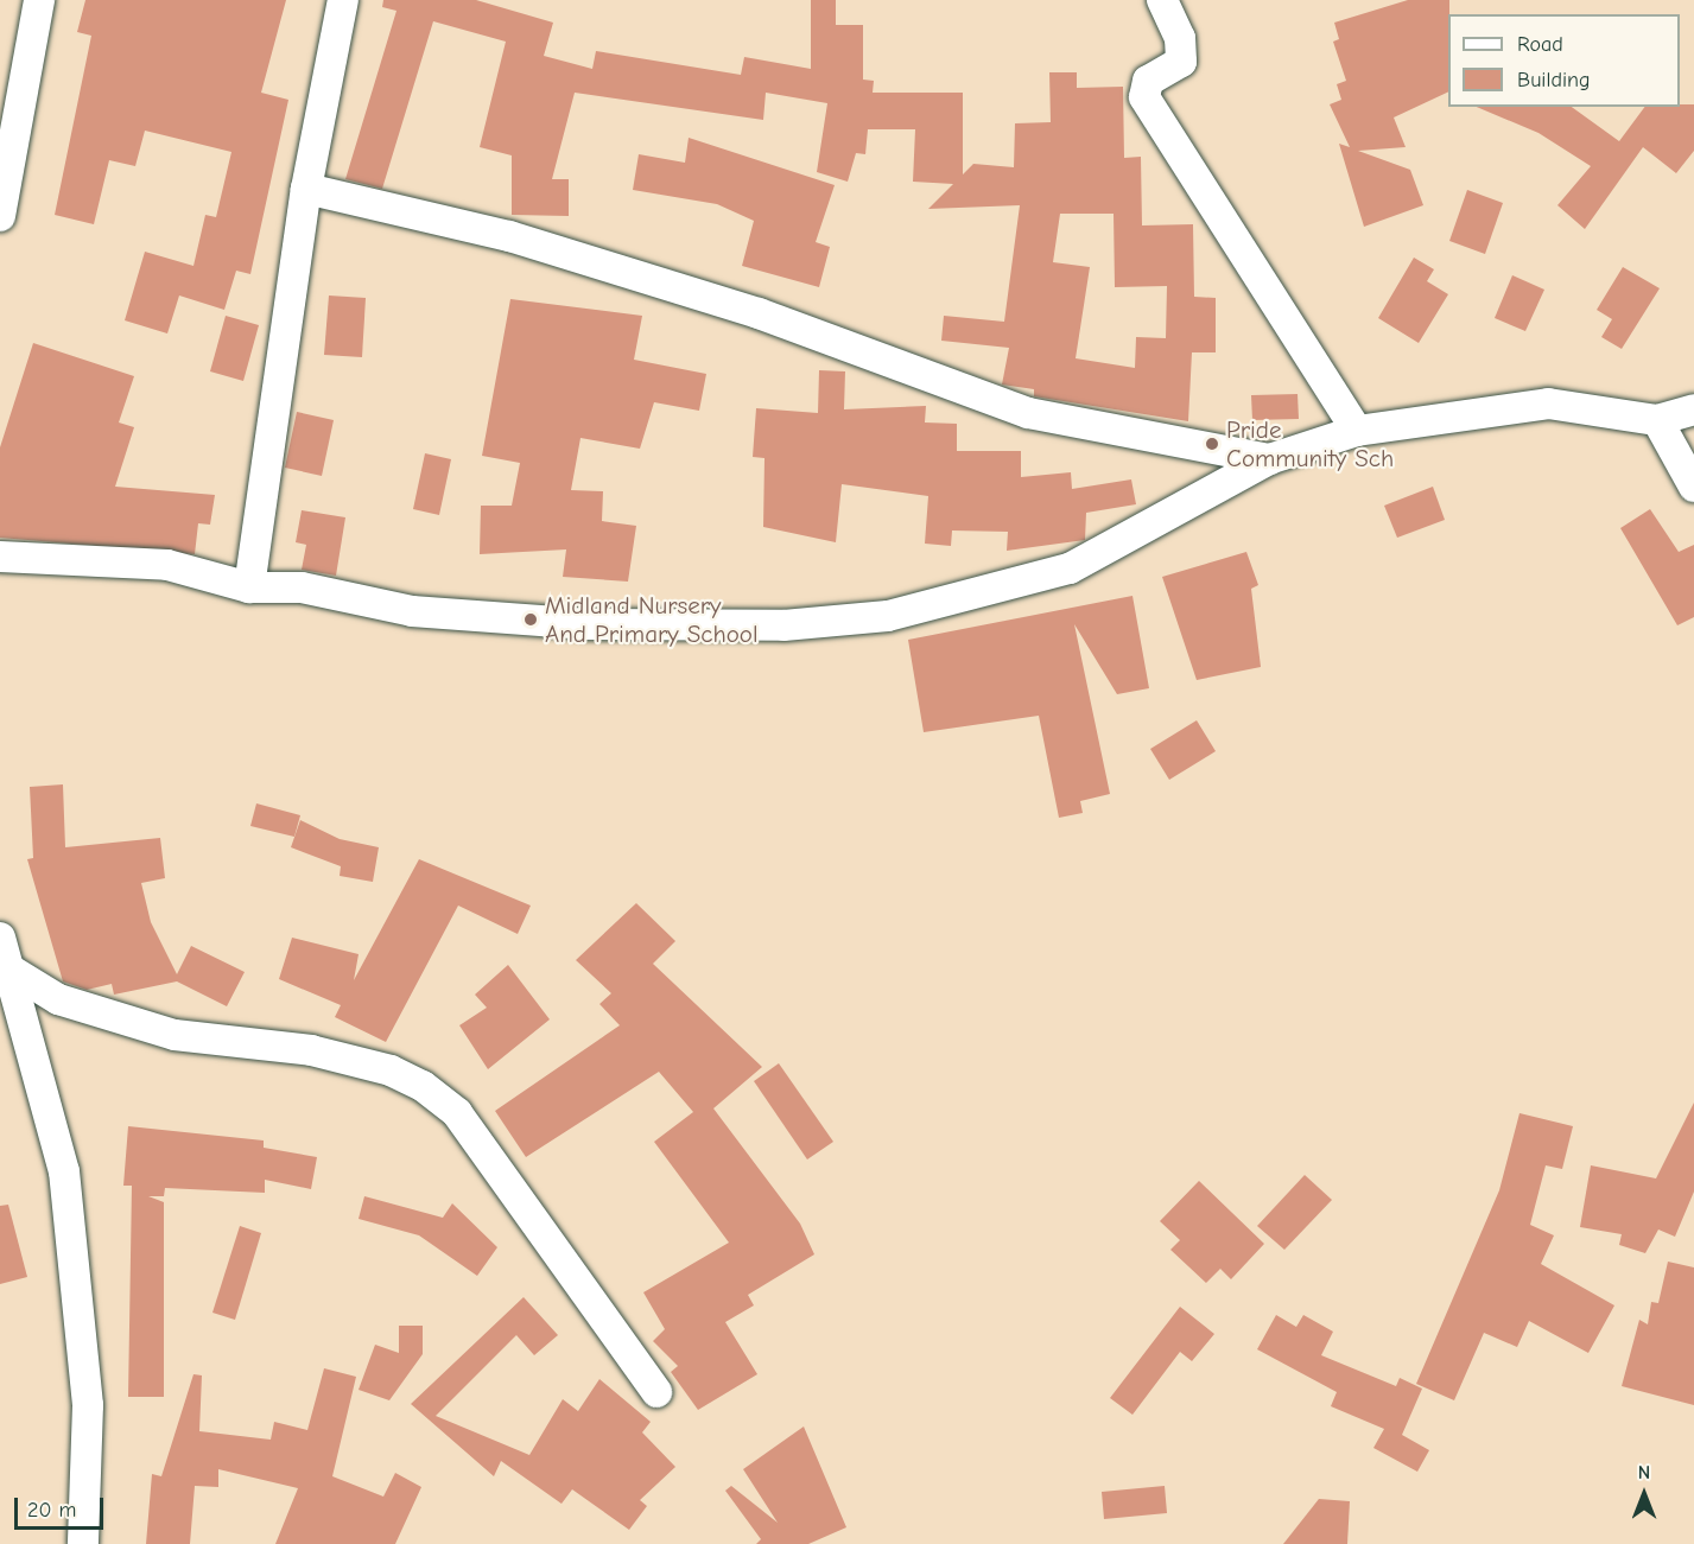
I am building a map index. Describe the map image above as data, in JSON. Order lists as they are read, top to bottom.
{
  "places": ["Pride Community Sch", "Midland Nursery And Primary School"],
  "legend": ["Road", "Building"],
  "scale_bar": "20 m",
  "north": "top"
}
